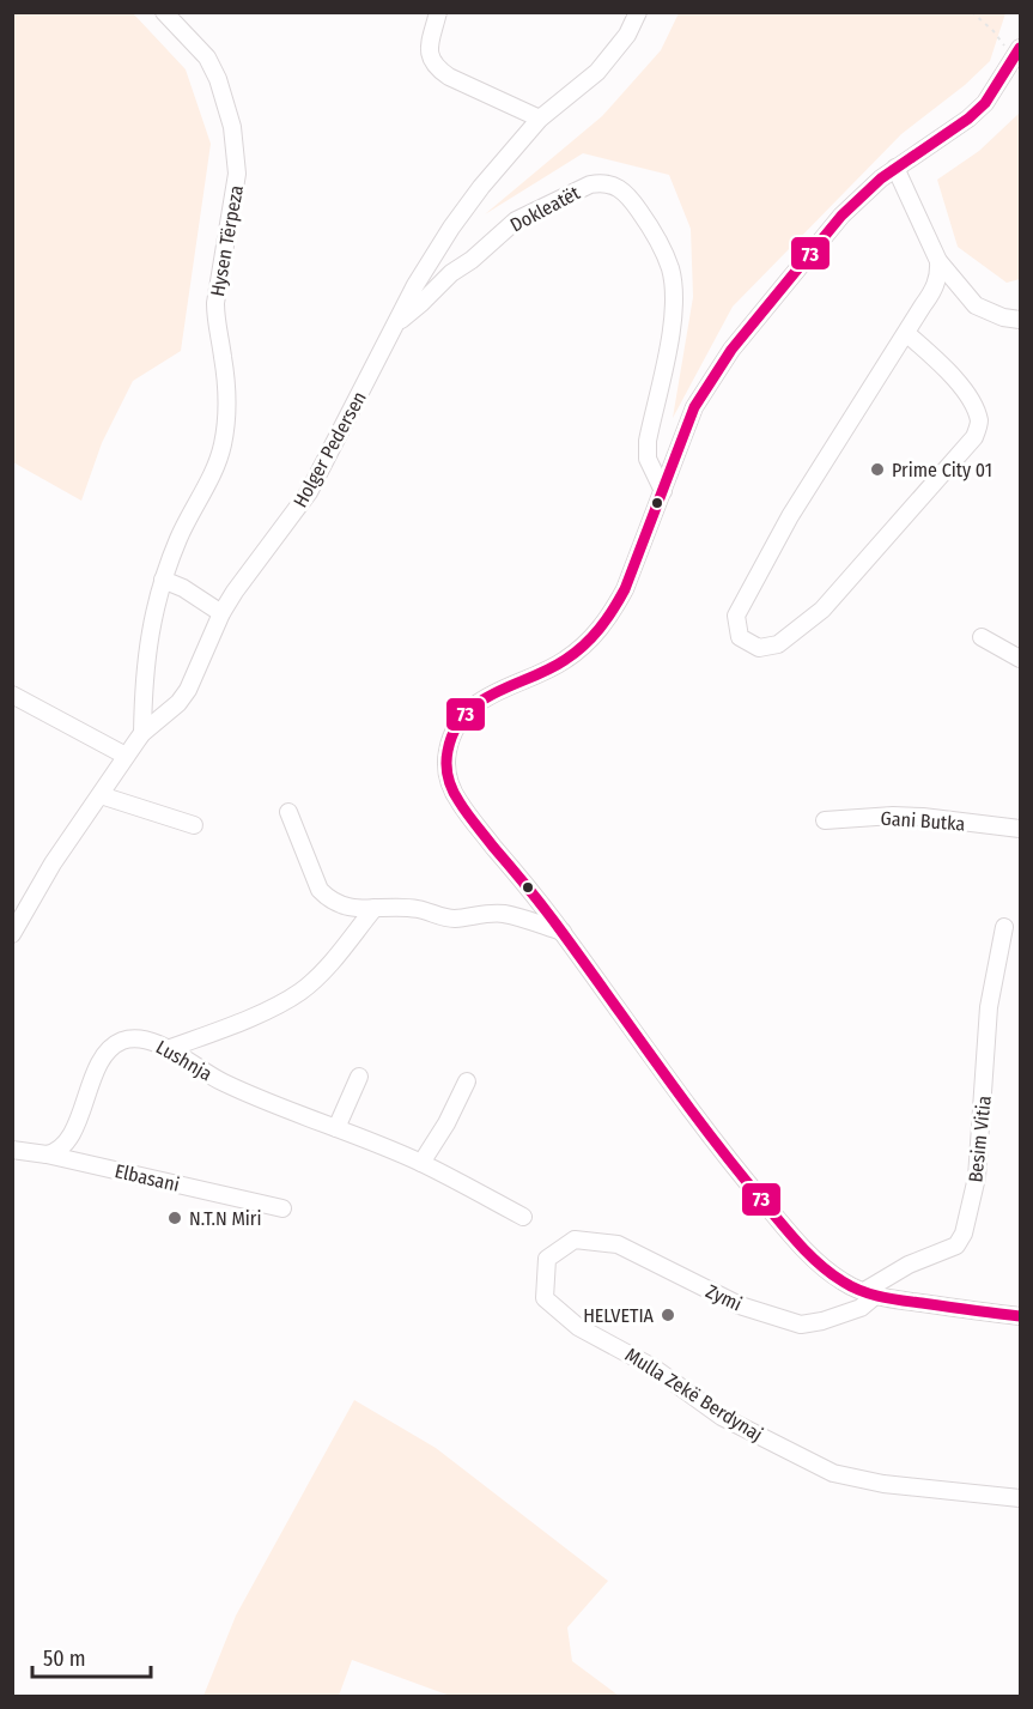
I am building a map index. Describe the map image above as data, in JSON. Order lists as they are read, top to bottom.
{
  "streets": {
    "street": [
      "Dokleatët",
      "Hysen Tërpeza",
      "Holger Pedersen",
      "Gani Butka",
      "Lushnja",
      "Besim Vitia",
      "Elbasani",
      "Zymi",
      "Mulla Zekë Berdynaj"
    ]
  },
  "crossings": [
    ["Dokleatët", "Holger Pedersen"],
    ["Hysen Tërpeza", "Holger Pedersen"],
    ["Lushnja", "Elbasani"],
    ["Besim Vitia", "Zymi"],
    ["Zymi", "Mulla Zekë Berdynaj"]
  ],
  "places": ["Prime City 01", "N.T.N Miri", "HELVETIA"],
  "lines": ["transit line 73"],
  "scale_bar": "50 m"
}
